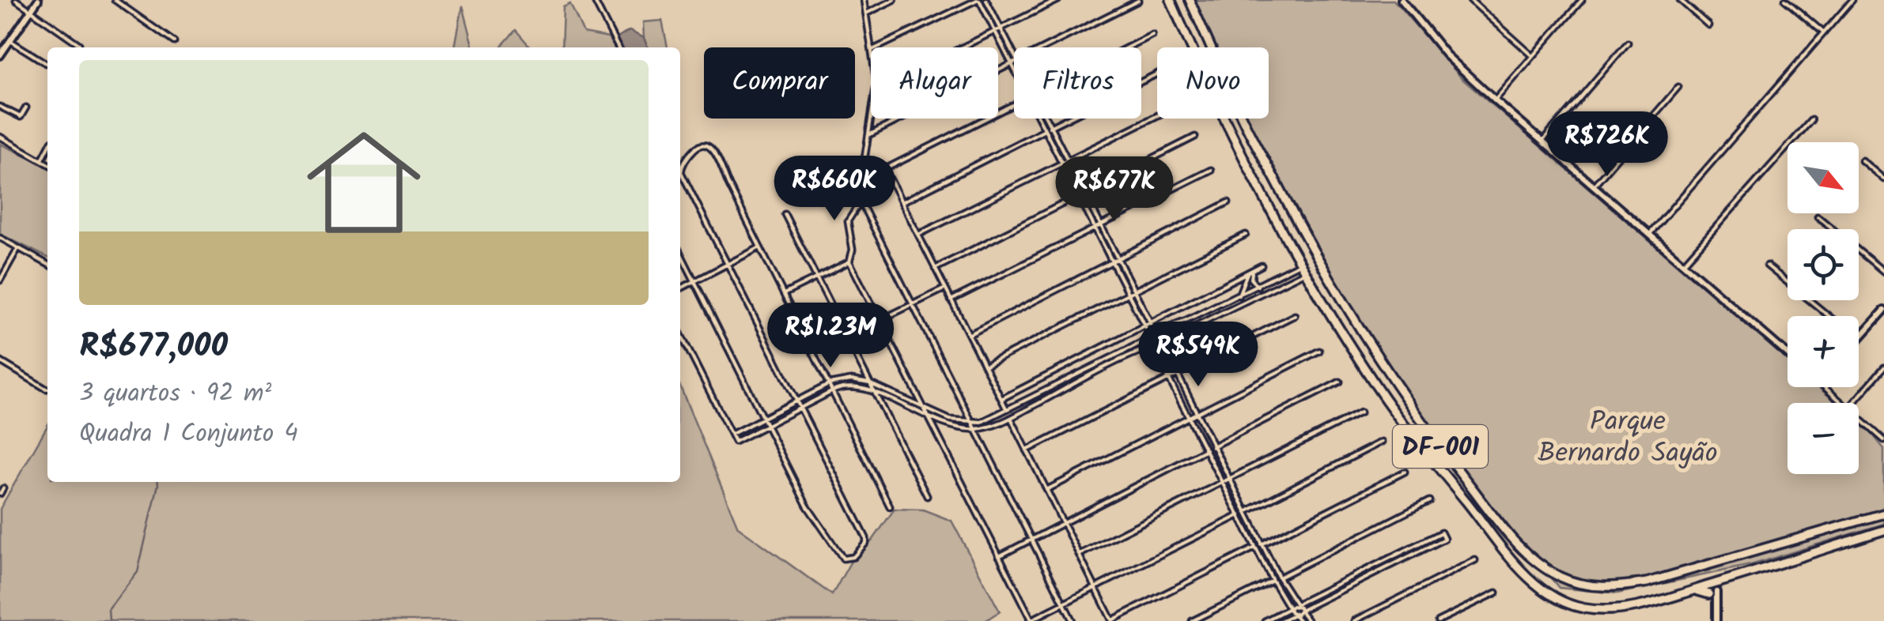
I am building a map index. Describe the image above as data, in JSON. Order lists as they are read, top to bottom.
{
  "streets": {
    "main road": ["DF-001"]
  },
  "parks": ["Parque Bernardo Sayão"],
  "north": "bottom right",
  "page": {
    "chip": [
      "Comprar",
      "Alugar",
      "Filtros",
      "Novo"
    ],
    "list": [
      {
        "name": "R$677,000",
        "note": "3 quartos · 92 m² · Quadra 1 Conjunto 4"
      }
    ],
    "price": [
      "R$726K",
      "R$660K",
      "R$677K",
      "R$1.23M",
      "R$549K"
    ],
    "map_buttons": ["+", "−"]
  }
}
